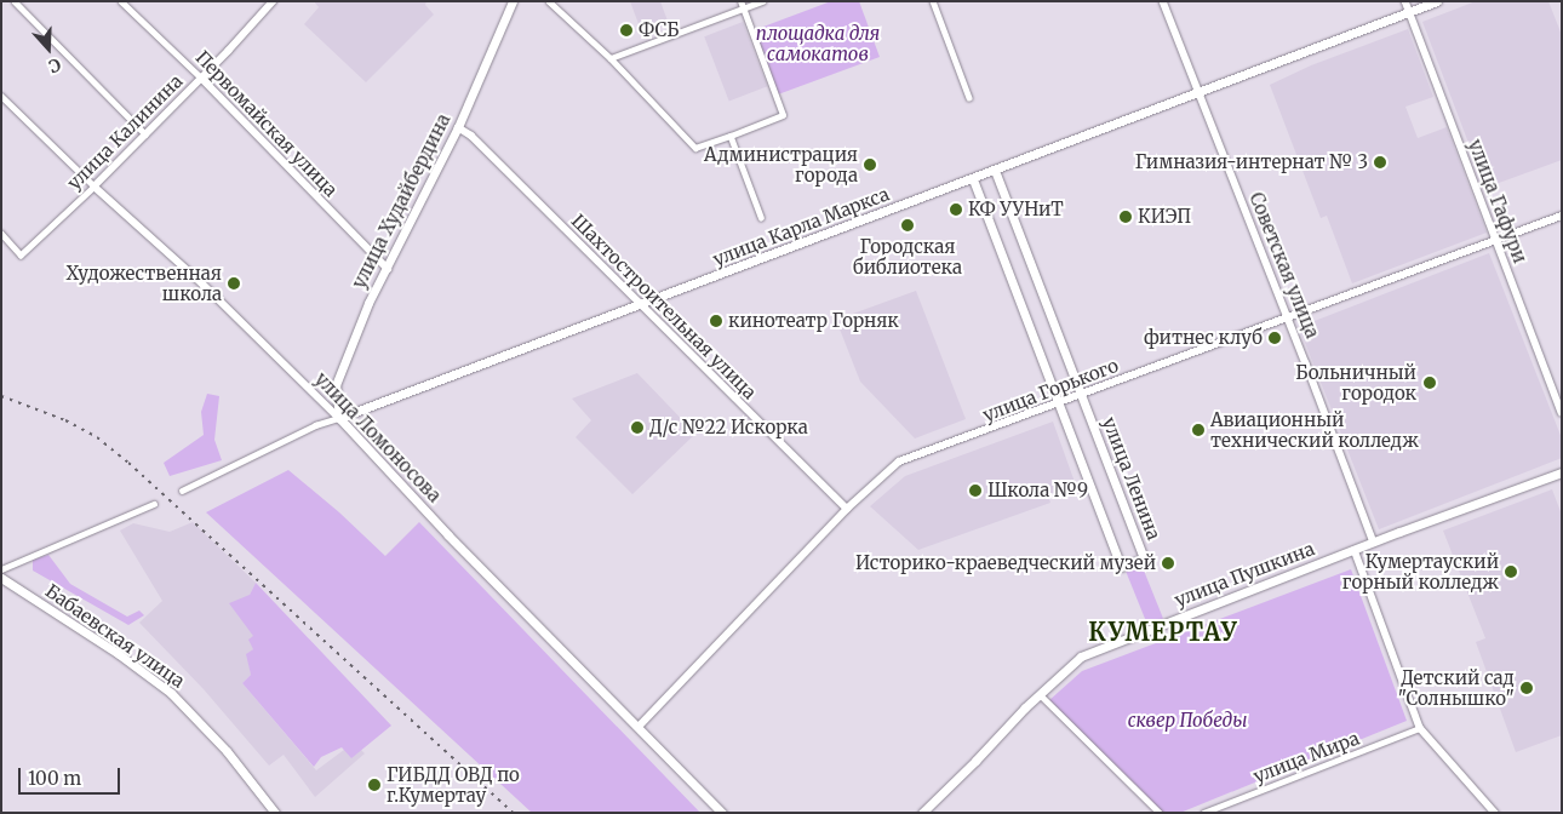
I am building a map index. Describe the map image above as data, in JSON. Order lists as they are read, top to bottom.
{
  "streets": {
    "main road": [
      "улица Худайбердина",
      "улица Карла Маркса",
      "улица Ломоносова",
      "улица Ленина",
      "улица Пушкина",
      "Бабаевская улица"
    ],
    "street": [
      "Первомайская улица",
      "улица Калинина",
      "улица Гафури",
      "Советская улица",
      "Шахтостроительная улица",
      "улица Горького",
      "улица Мира"
    ]
  },
  "crossings": [
    ["Первомайская улица", "улица Калинина"],
    ["Первомайская улица", "улица Худайбердина"],
    ["улица Калинина", "улица Ломоносова"],
    ["улица Худайбердина", "улица Карла Маркса"],
    ["улица Худайбердина", "Шахтостроительная улица"],
    ["улица Худайбердина", "улица Ломоносова"],
    ["улица Гафури", "улица Карла Маркса"],
    ["улица Гафури", "улица Горького"],
    ["улица Карла Маркса", "Советская улица"],
    ["улица Карла Маркса", "Шахтостроительная улица"],
    ["улица Карла Маркса", "улица Ломоносова"],
    ["улица Карла Маркса", "улица Ленина"],
    ["Советская улица", "улица Горького"],
    ["Советская улица", "улица Пушкина"],
    ["Шахтостроительная улица", "улица Горького"],
    ["улица Горького", "улица Ломоносова"],
    ["улица Горького", "улица Ленина"]
  ],
  "districts": ["КУМЕРТАУ"],
  "parks": ["площадка для самокатов", "сквер Победы"],
  "places": [
    "ФСБ",
    "Гимназия-интернат № 3",
    "Администрация города",
    "КФ УУНиТ",
    "КИЭП",
    "Городская библиотека",
    "Художественная школа",
    "кинотеатр Горняк",
    "фитнес клуб",
    "Больничный городок",
    "Д/с №22 Искорка",
    "Авиационный технический колледж",
    "Школа №9",
    "Историко-краеведческий музей",
    "Кумертауский горный колледж",
    "Детский сад \"Солнышко\"",
    "ГИБДД ОВД по г.Кумертау"
  ],
  "scale_bar": "100 m",
  "north": "bottom"
}
